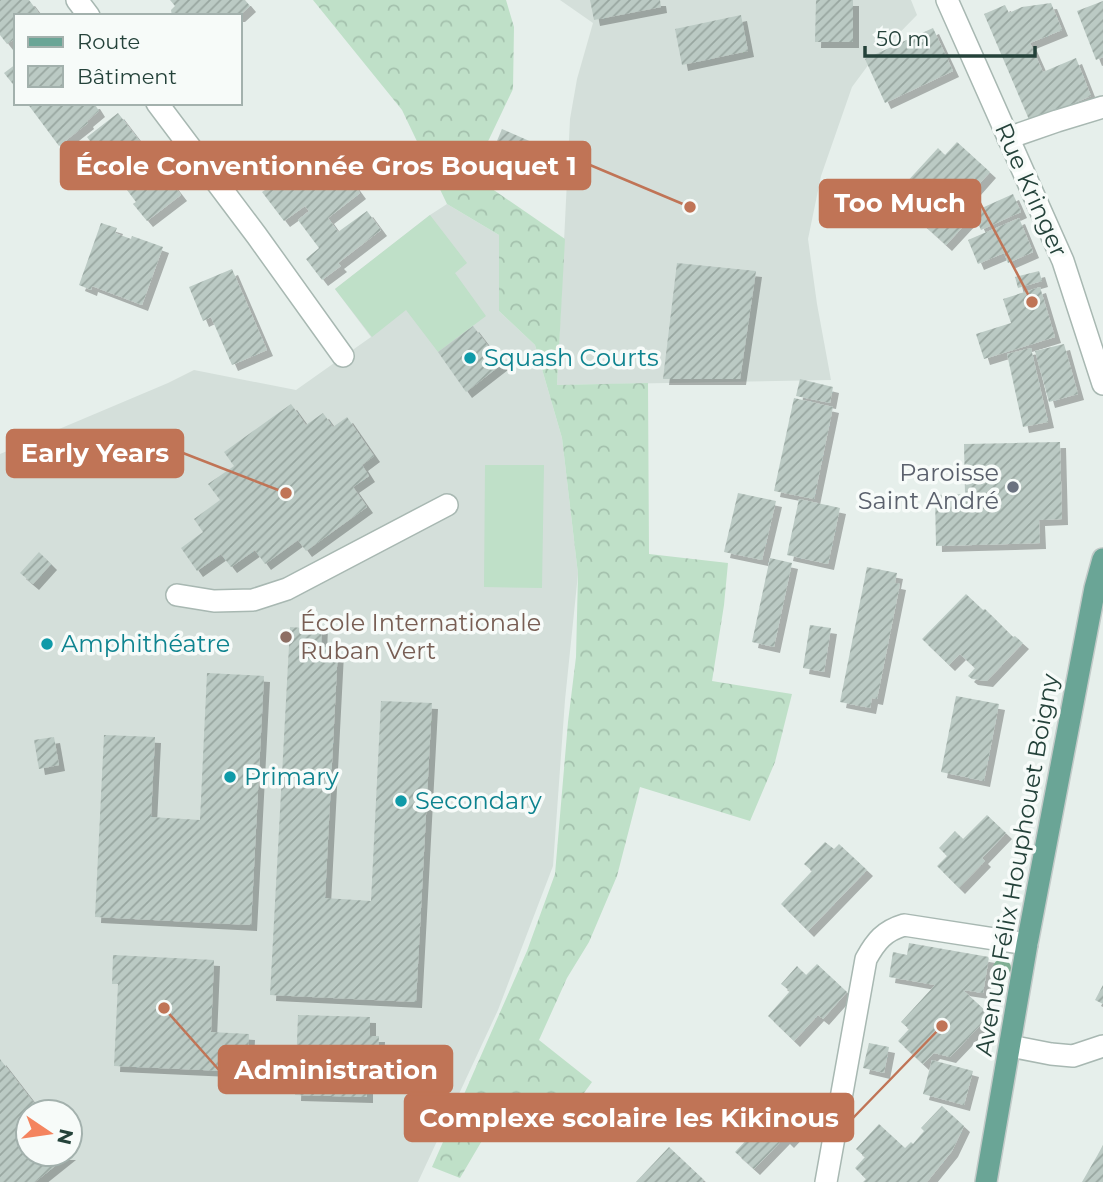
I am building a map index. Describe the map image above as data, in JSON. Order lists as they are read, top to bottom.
{
  "streets": {
    "main road": ["Avenue Félix Houphouet Boigny"],
    "street": ["Rue Kringer"]
  },
  "places": [
    "École Conventionnée Gros Bouquet 1",
    "Too Much",
    "Squash Courts",
    "Paroisse Saint André",
    "Early Years",
    "École Internationale Ruban Vert",
    "Amphithéatre",
    "Primary",
    "Secondary",
    "Administration",
    "Complexe scolaire les Kikinous"
  ],
  "legend": ["Route", "Bâtiment"],
  "scale_bar": "50 m",
  "north": "right"
}
